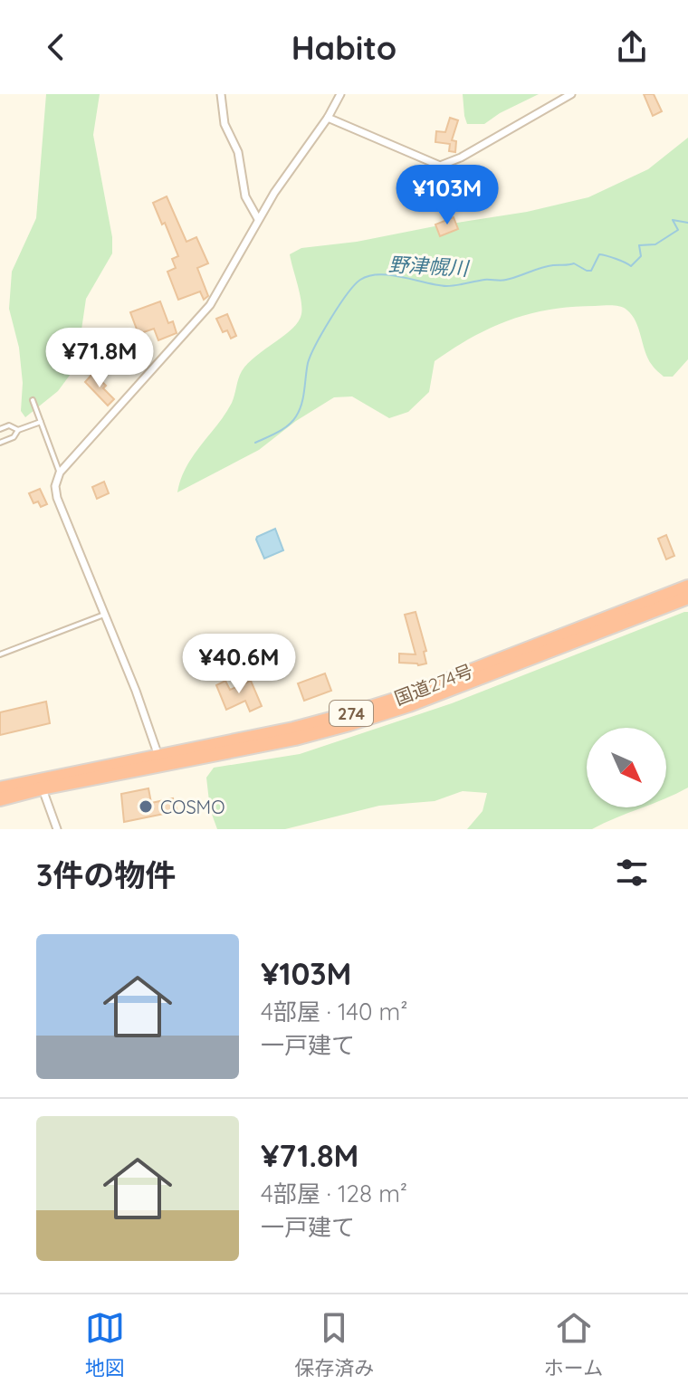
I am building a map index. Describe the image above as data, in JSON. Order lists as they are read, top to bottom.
{
  "streets": {
    "highway": ["国道274号", "274"]
  },
  "water": ["野津幌川"],
  "places": ["COSMO"],
  "north": "bottom right",
  "page": {
    "header": "Habito",
    "price": ["¥103M", "¥71.8M", "¥40.6M"],
    "heading": "3件の物件",
    "list": [
      {
        "name": "¥103M",
        "note": "4部屋 · 140 m² · 一戸建て"
      },
      {
        "name": "¥71.8M",
        "note": "4部屋 · 128 m² · 一戸建て"
      }
    ],
    "tabs": ["地図", "保存済み", "ホーム"]
  }
}
